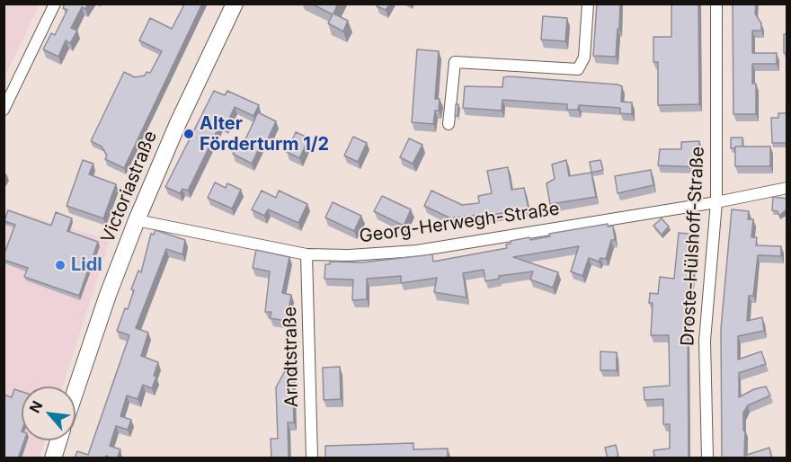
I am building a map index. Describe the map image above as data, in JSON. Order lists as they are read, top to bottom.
{
  "streets": {
    "main road": ["Victoriastraße"],
    "street": ["Georg-Herwegh-Straße", "Droste-Hülshoff-Straße", "Arndtstraße"]
  },
  "crossings": [
    ["Victoriastraße", "Georg-Herwegh-Straße"],
    ["Georg-Herwegh-Straße", "Droste-Hülshoff-Straße"],
    ["Georg-Herwegh-Straße", "Arndtstraße"]
  ],
  "places": ["Alter Förderturm 1/2", "Lidl"],
  "north": "top left"
}
